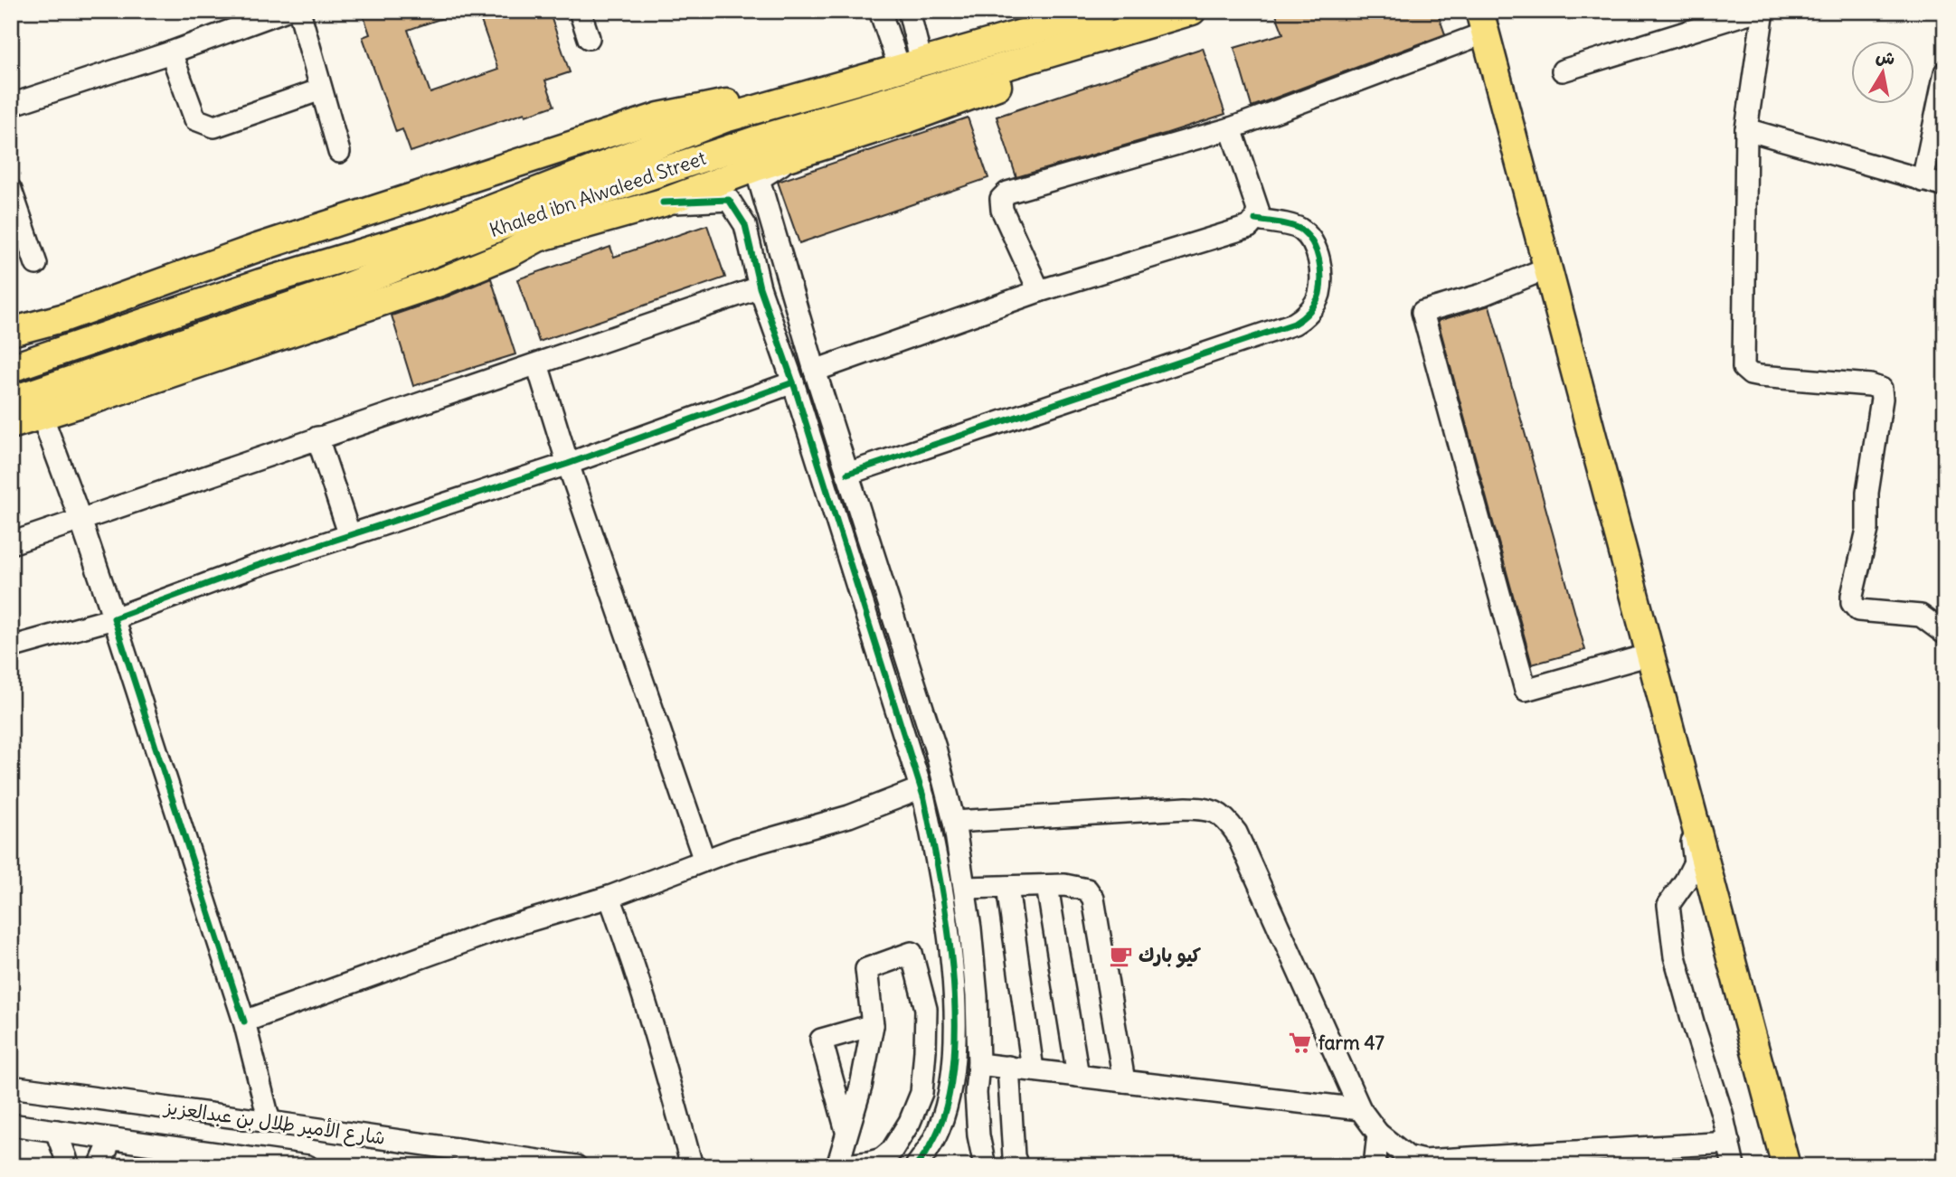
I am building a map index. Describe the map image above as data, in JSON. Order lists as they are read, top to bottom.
{
  "streets": {
    "main road": ["Khaled ibn Alwaleed Street"],
    "street": ["شارع الأمير طلال بن عبدالعزيز"]
  },
  "places": {
    "cafe": ["كيو بارك"],
    "supermarket": ["farm 47"]
  },
  "north": "top"
}
